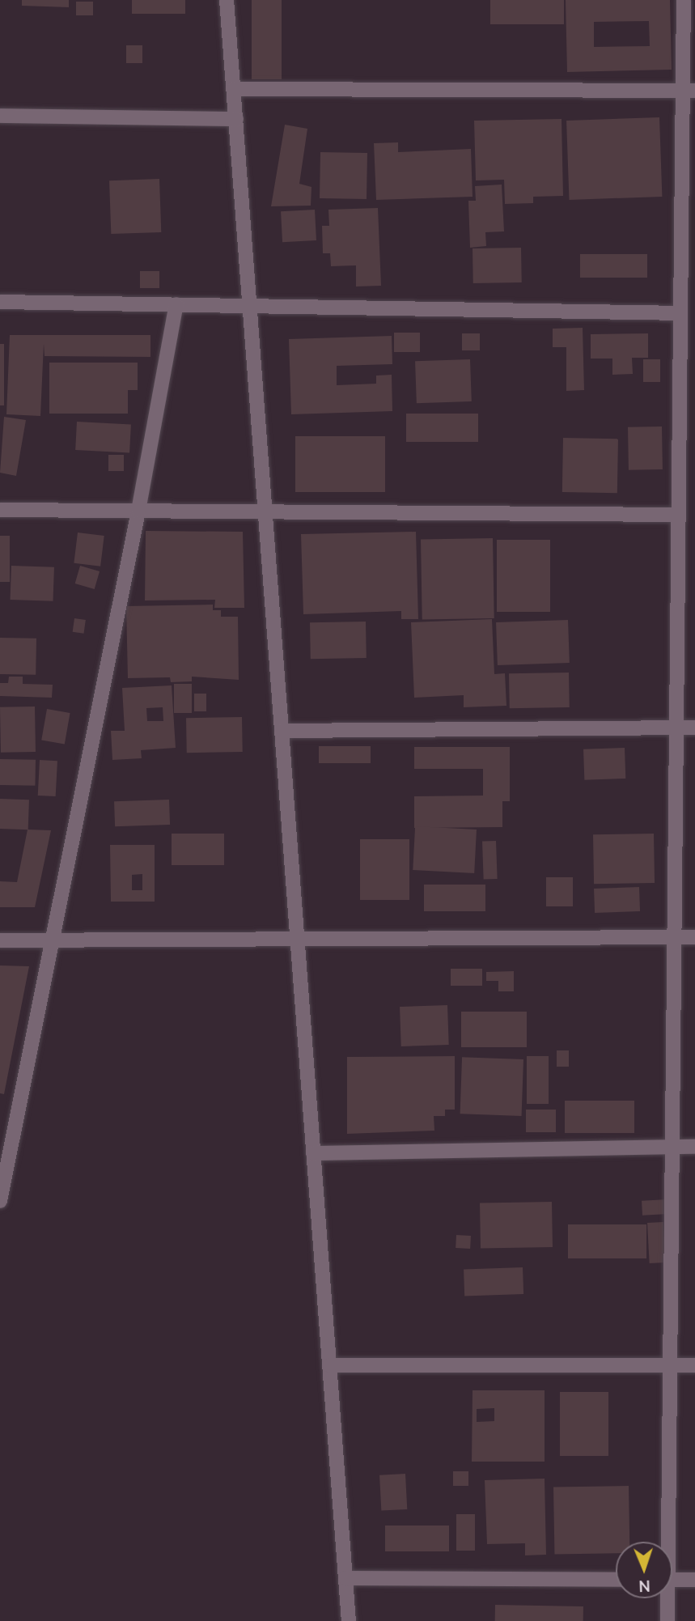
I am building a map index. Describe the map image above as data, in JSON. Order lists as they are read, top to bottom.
{
  "north": "bottom"
}
